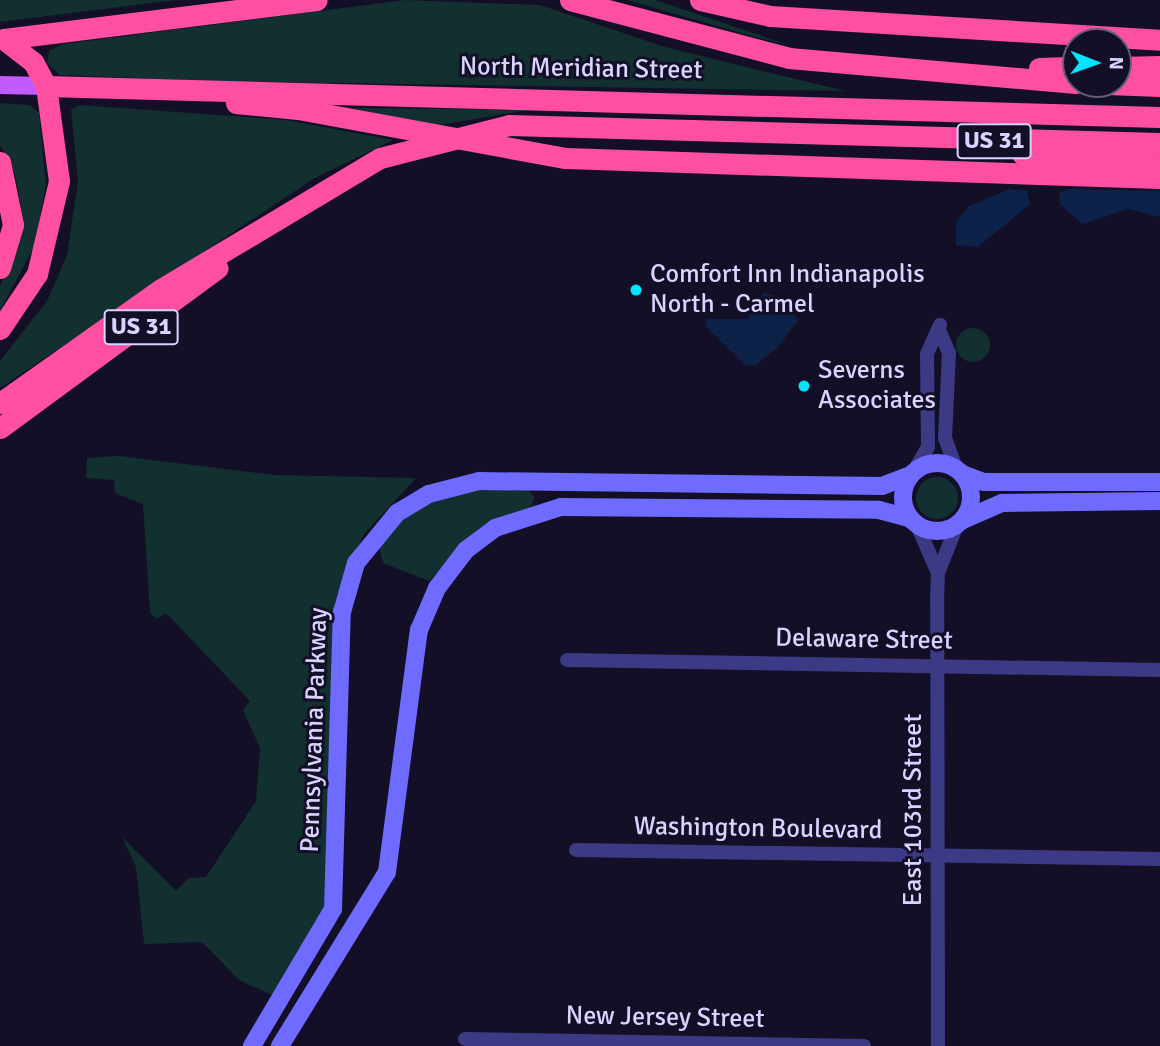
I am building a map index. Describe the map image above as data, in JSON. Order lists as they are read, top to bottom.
{
  "streets": {
    "highway": ["North Meridian Street", "US 31"],
    "main road": ["Pennsylvania Parkway"],
    "street": [
      "Delaware Street",
      "East 103rd Street",
      "Washington Boulevard",
      "New Jersey Street"
    ]
  },
  "crossings": [
    ["Delaware Street", "East 103rd Street"],
    ["Pennsylvania Parkway", "East 103rd Street"],
    ["East 103rd Street", "Washington Boulevard"]
  ],
  "places": ["Comfort Inn Indianapolis North - Carmel", "Severns Associates"],
  "north": "right"
}
